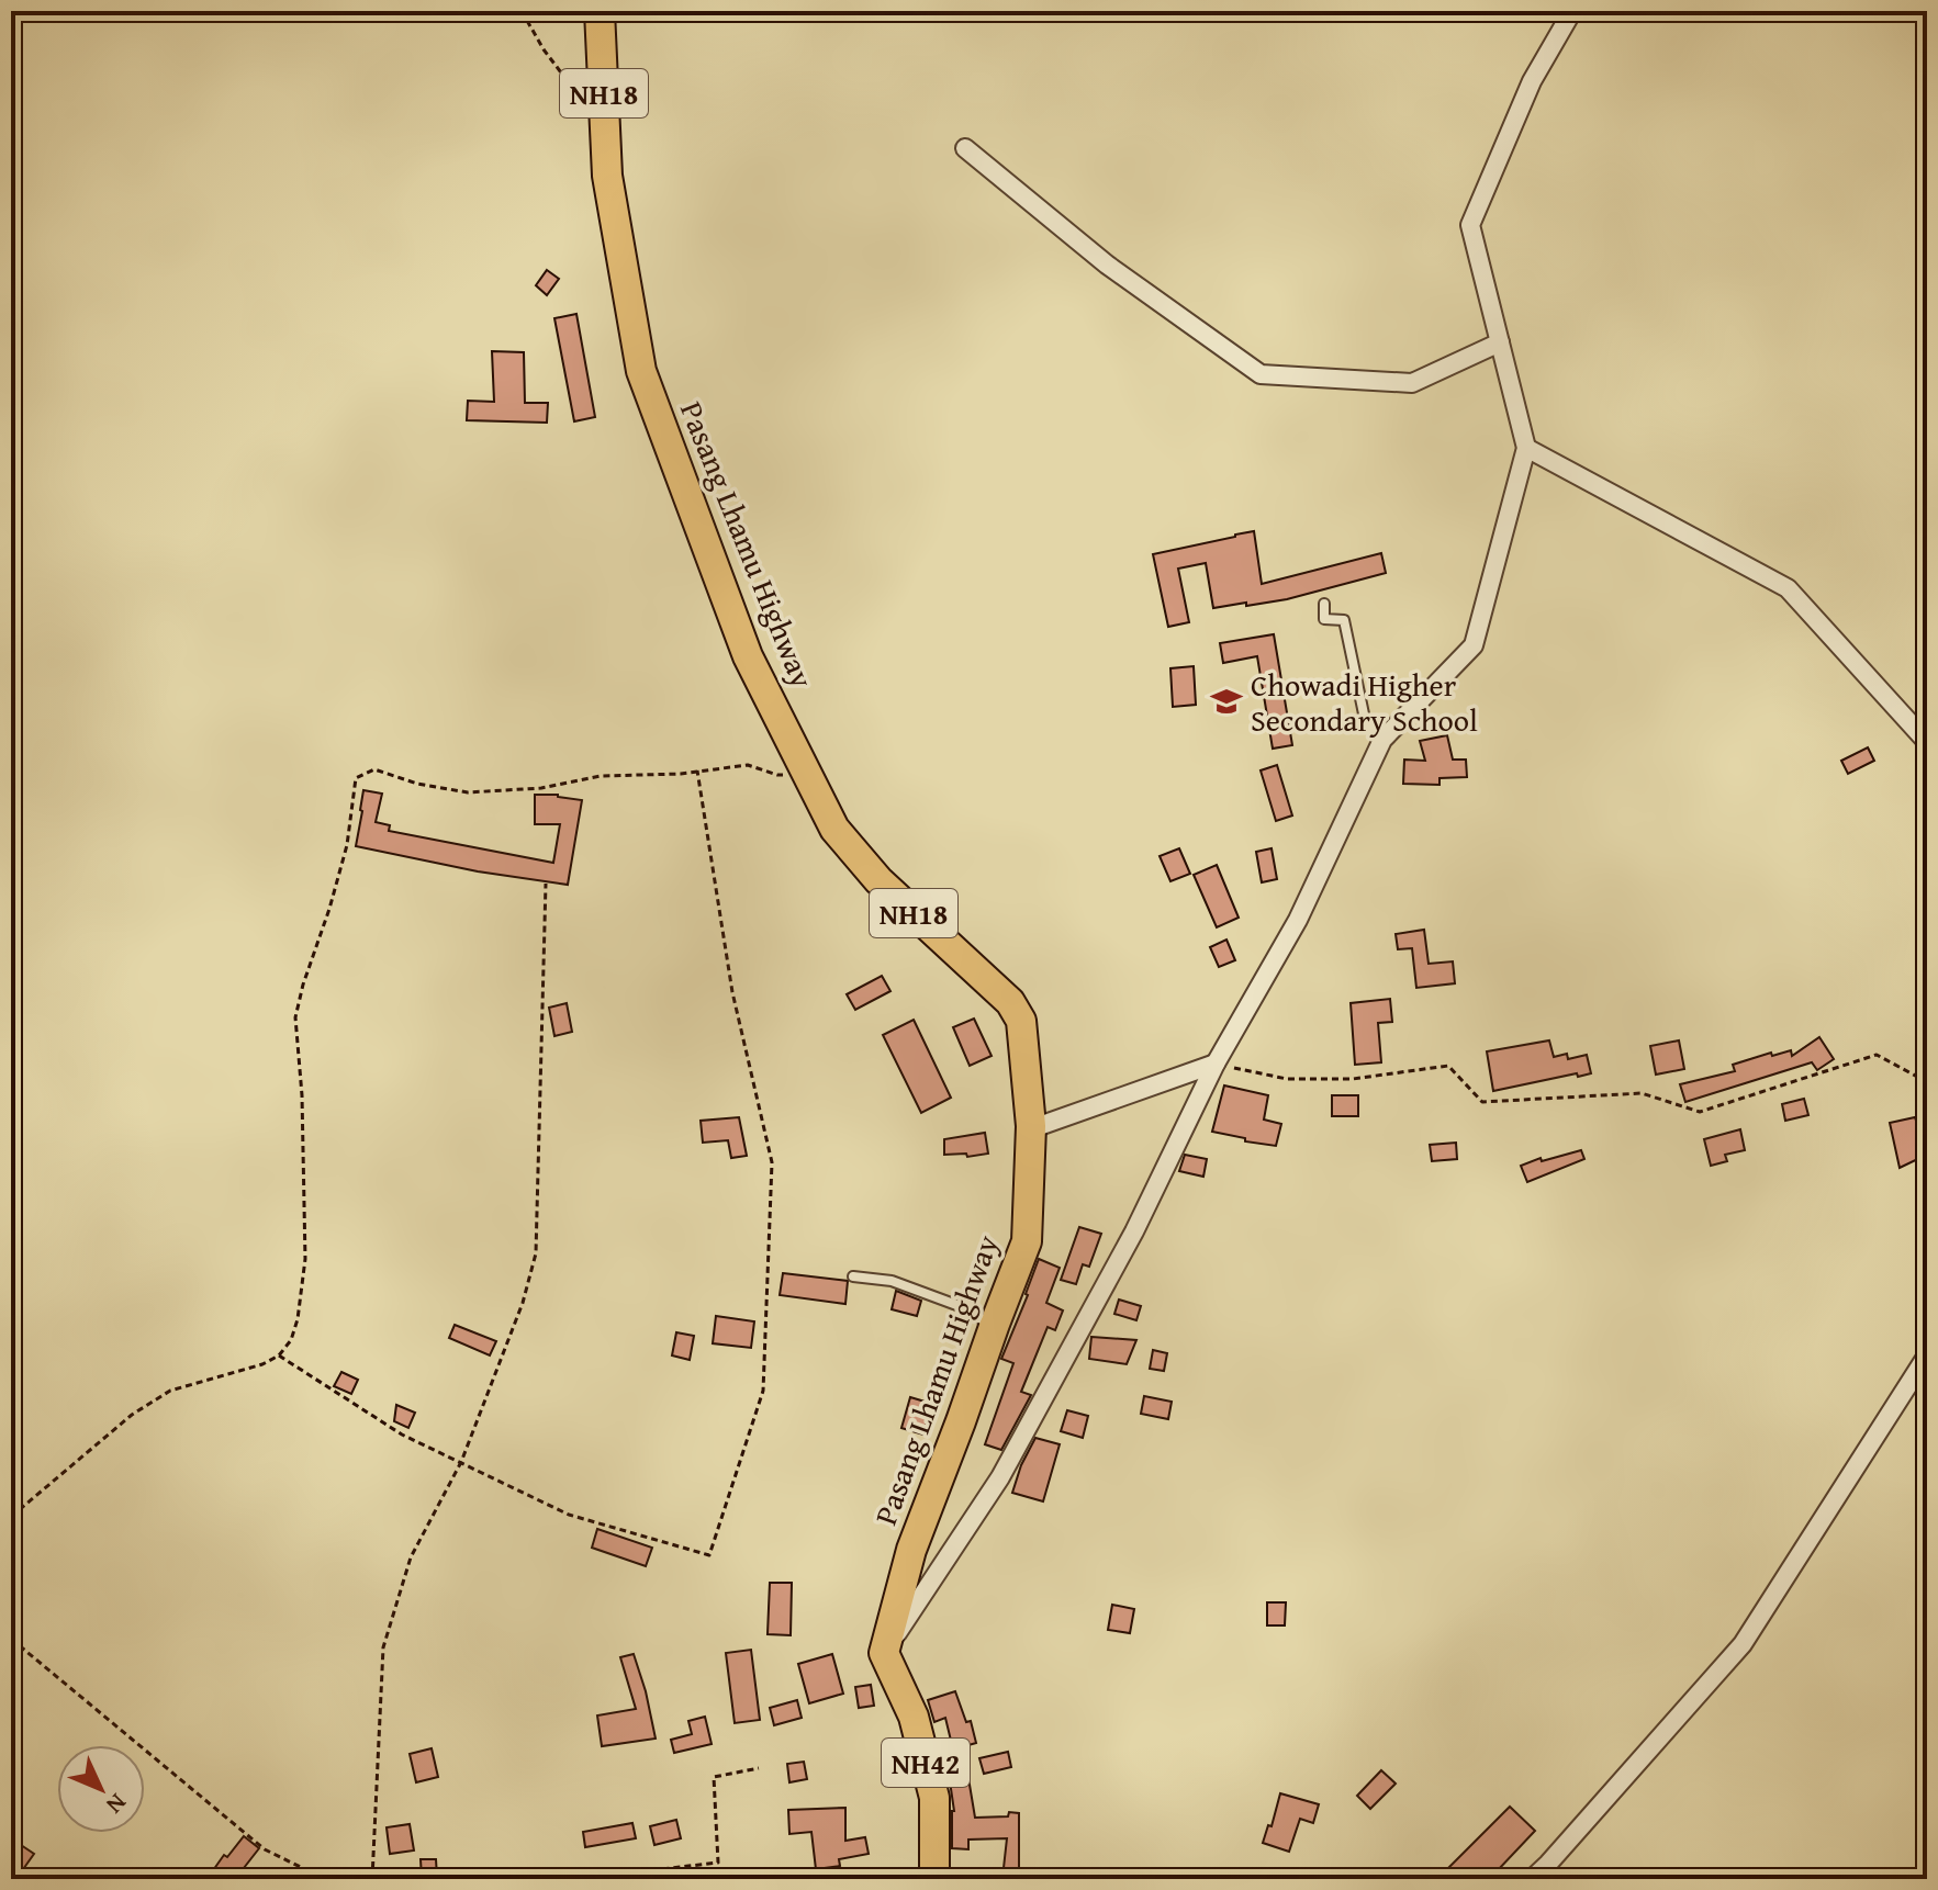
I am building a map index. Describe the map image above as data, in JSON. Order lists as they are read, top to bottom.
{
  "streets": {
    "main road": ["NH18", "Pasang Lhamu Highway", "NH42"]
  },
  "crossings": [
    ["Pasang Lhamu Highway", "NH42"]
  ],
  "places": {
    "school or university": ["Chowadi Higher Secondary School"]
  },
  "north": "bottom right"
}
